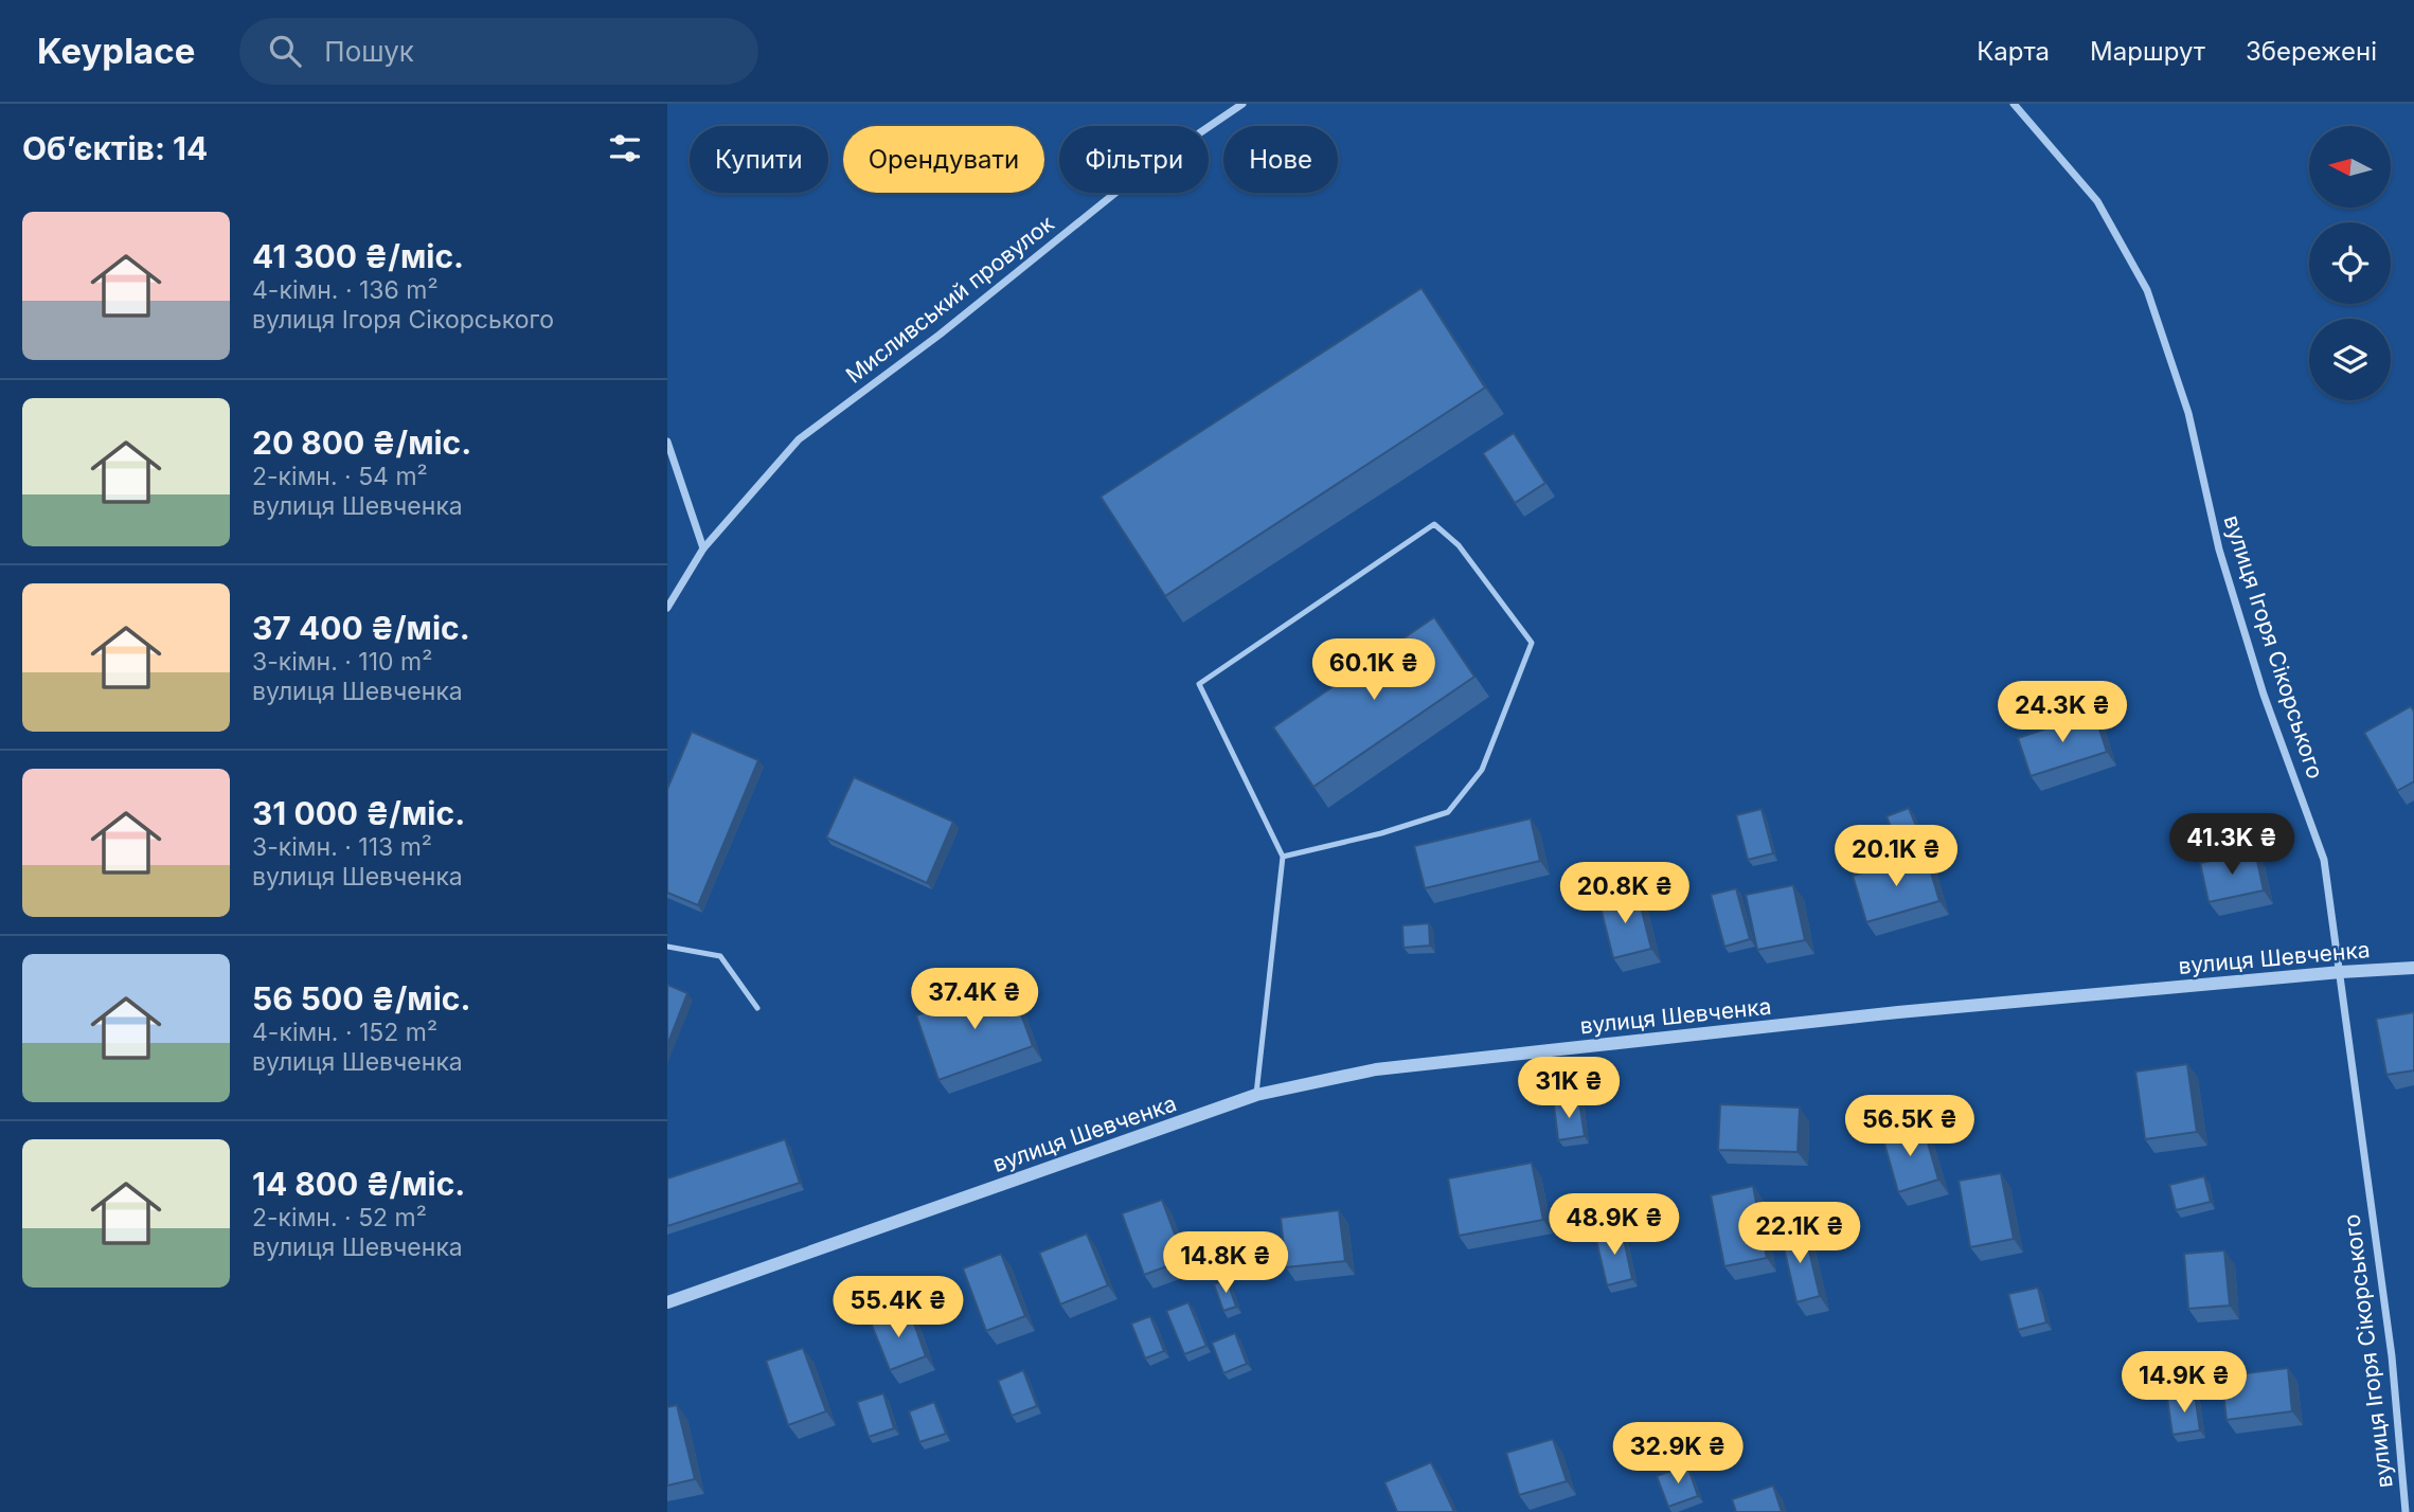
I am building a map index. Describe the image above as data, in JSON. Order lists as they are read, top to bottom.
{
  "streets": {
    "street": ["Мисливський провулок", "вулиця Ігоря Сікорського", "вулиця Шевченка"]
  },
  "crossings": [
    ["вулиця Ігоря Сікорського", "вулиця Шевченка"]
  ],
  "north": "left",
  "page": {
    "header": "Keyplace",
    "search": "Пошук",
    "nav": ["Карта", "Маршрут", "Збережені"],
    "heading": "Об’єктів: 14",
    "chip": [
      "Купити",
      "Орендувати",
      "Фільтри",
      "Нове"
    ],
    "list": [
      {
        "name": "41 300 ₴/міс.",
        "note": "4-кімн. · 136 m² · вулиця Ігоря Сікорського"
      },
      {
        "name": "20 800 ₴/міс.",
        "note": "2-кімн. · 54 m² · вулиця Шевченка"
      },
      {
        "name": "37 400 ₴/міс.",
        "note": "3-кімн. · 110 m² · вулиця Шевченка"
      },
      {
        "name": "31 000 ₴/міс.",
        "note": "3-кімн. · 113 m² · вулиця Шевченка"
      },
      {
        "name": "56 500 ₴/міс.",
        "note": "4-кімн. · 152 m² · вулиця Шевченка"
      },
      {
        "name": "14 800 ₴/міс.",
        "note": "2-кімн. · 52 m² · вулиця Шевченка"
      }
    ],
    "price": [
      "60.1K ₴",
      "24.3K ₴",
      "41.3K ₴",
      "20.1K ₴",
      "20.8K ₴",
      "37.4K ₴",
      "31K ₴",
      "56.5K ₴",
      "48.9K ₴",
      "22.1K ₴",
      "14.8K ₴",
      "55.4K ₴",
      "14.9K ₴",
      "32.9K ₴"
    ]
  }
}
